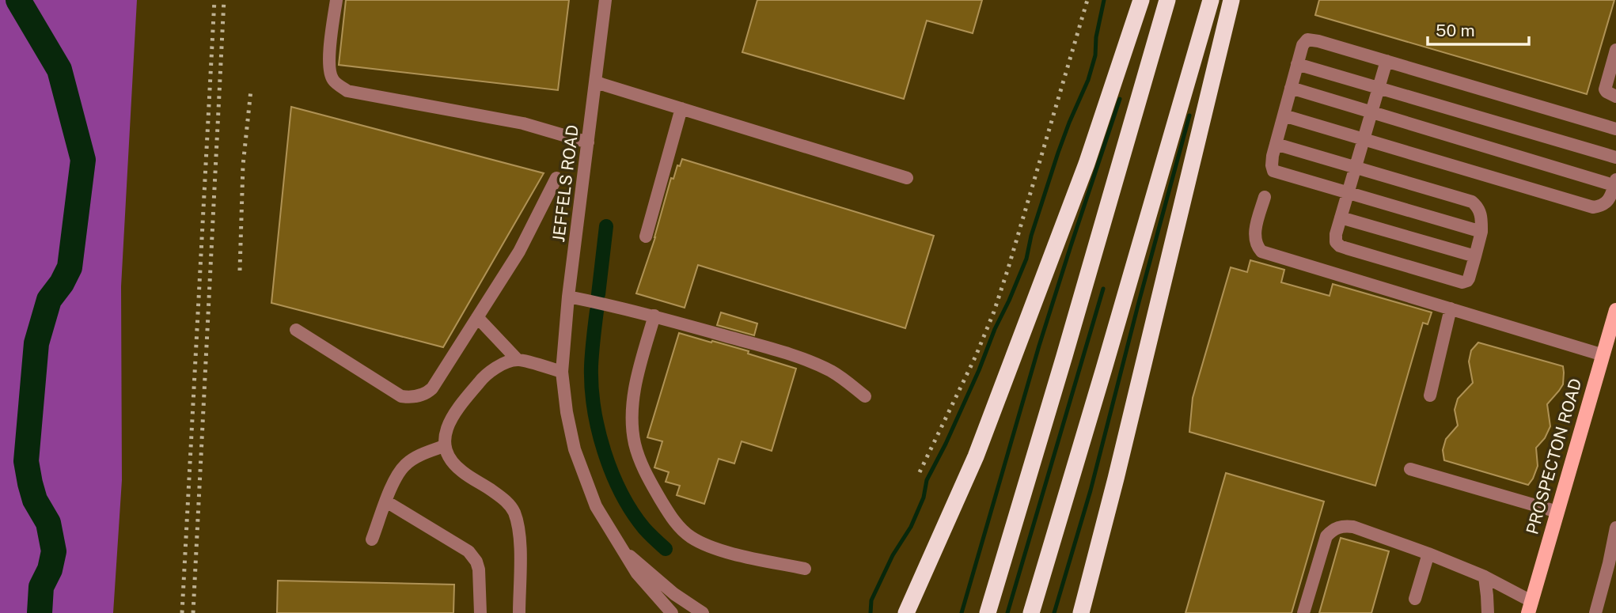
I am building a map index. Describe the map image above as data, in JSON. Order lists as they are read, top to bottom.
{
  "streets": {
    "main road": ["PROSPECTON ROAD"],
    "street": ["JEFFELS ROAD"]
  },
  "scale_bar": "50 m"
}
